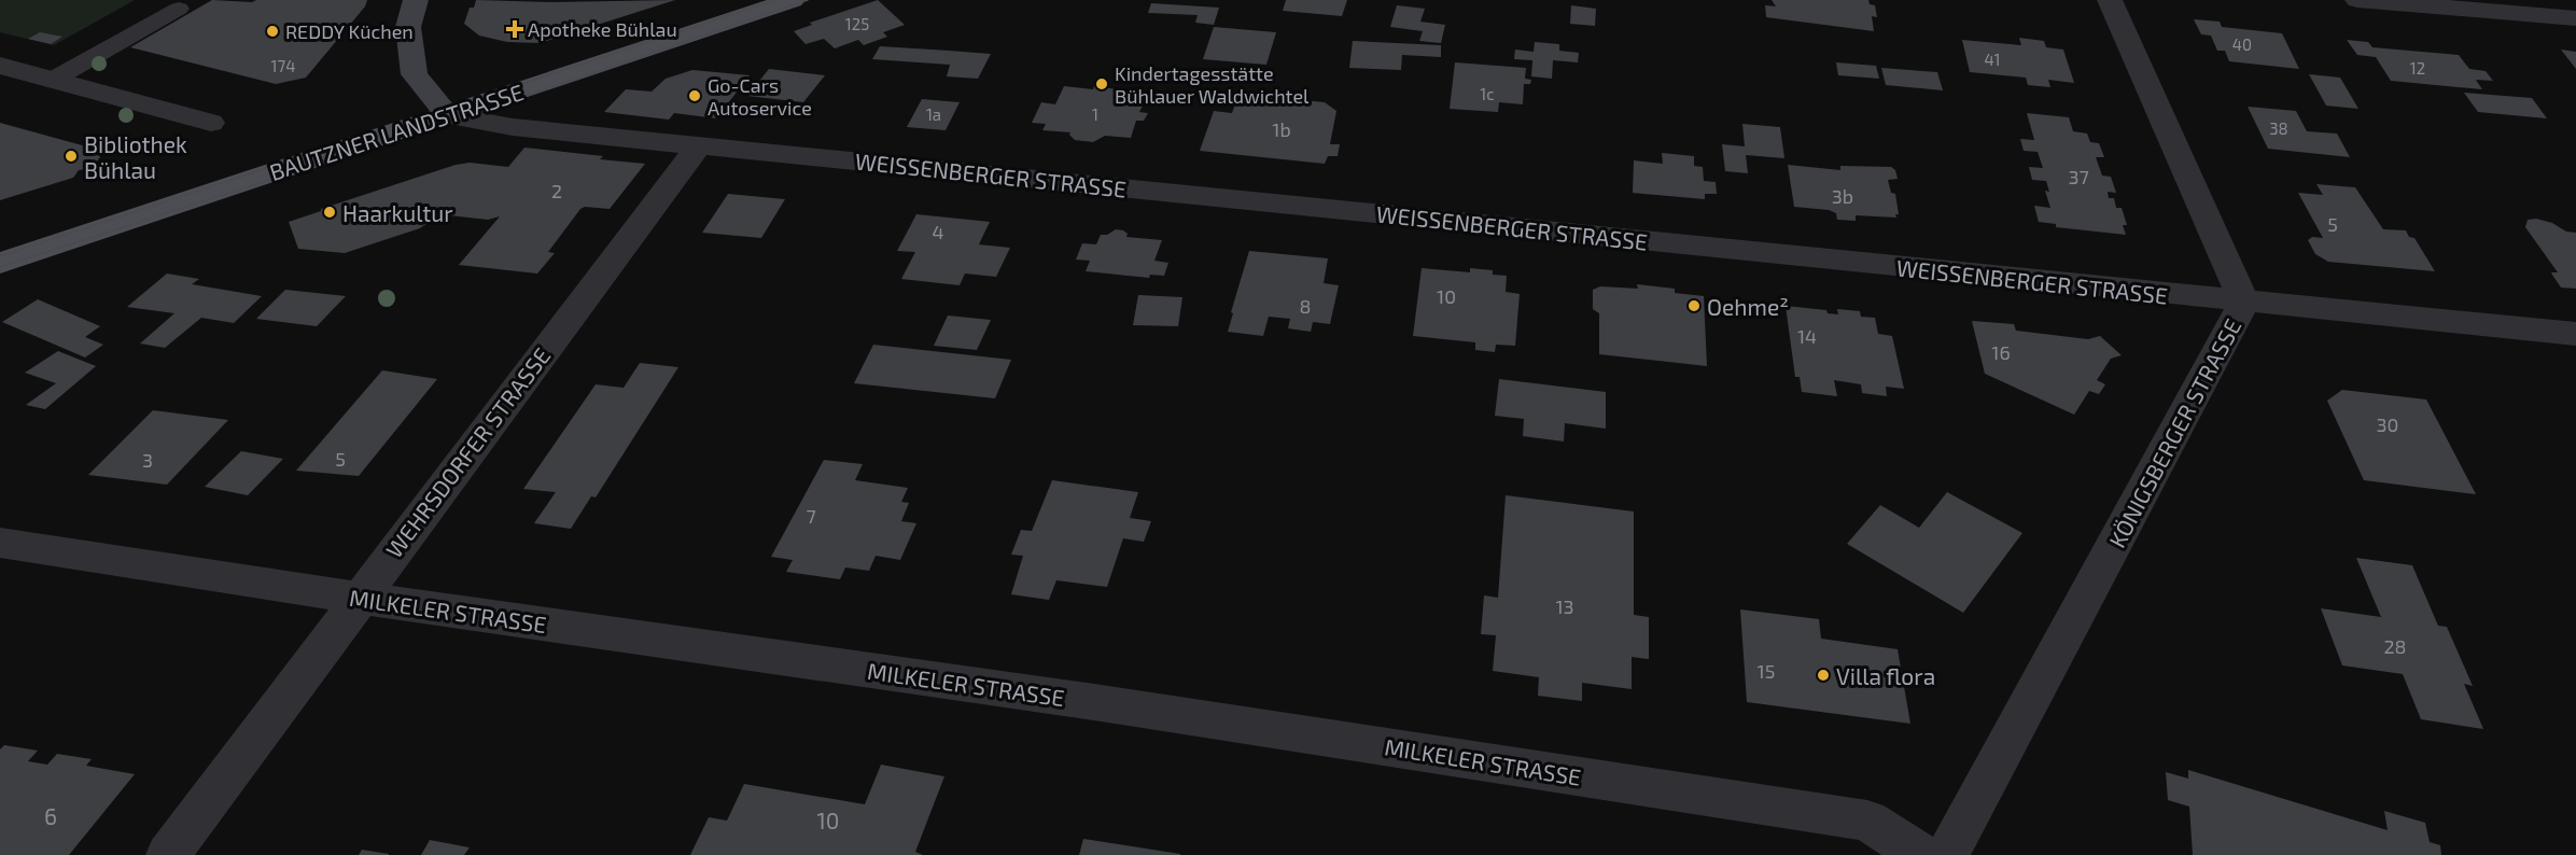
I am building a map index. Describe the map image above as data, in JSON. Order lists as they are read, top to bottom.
{
  "streets": {
    "main road": ["BAUTZNER LANDSTRASSE"],
    "street": [
      "WEISSENBERGER STRASSE",
      "KÖNIGSBERGER STRASSE",
      "WEHRSDORFER STRASSE",
      "MILKELER STRASSE"
    ]
  },
  "crossings": [
    ["BAUTZNER LANDSTRASSE", "WEISSENBERGER STRASSE"],
    ["WEISSENBERGER STRASSE", "KÖNIGSBERGER STRASSE"],
    ["WEISSENBERGER STRASSE", "WEHRSDORFER STRASSE"],
    ["WEHRSDORFER STRASSE", "MILKELER STRASSE"]
  ],
  "places": {
    "health": ["Apotheke Bühlau"],
    "other": [
      "REDDY Küchen",
      "Kindertagesstätte Bühlauer Waldwichtel",
      "Go-Cars Autoservice",
      "Bibliothek Bühlau",
      "Haarkultur",
      "Oehme²",
      "Villa flora"
    ]
  },
  "house_numbers": [
    "125",
    "40",
    "41",
    "174",
    "12",
    "1c",
    "1a",
    "1",
    "38",
    "1b",
    "37",
    "2",
    "3b",
    "5",
    "4",
    "10",
    "8",
    "14",
    "16",
    "30",
    "5",
    "3",
    "7",
    "13",
    "28",
    "15",
    "6",
    "10"
  ]
}
